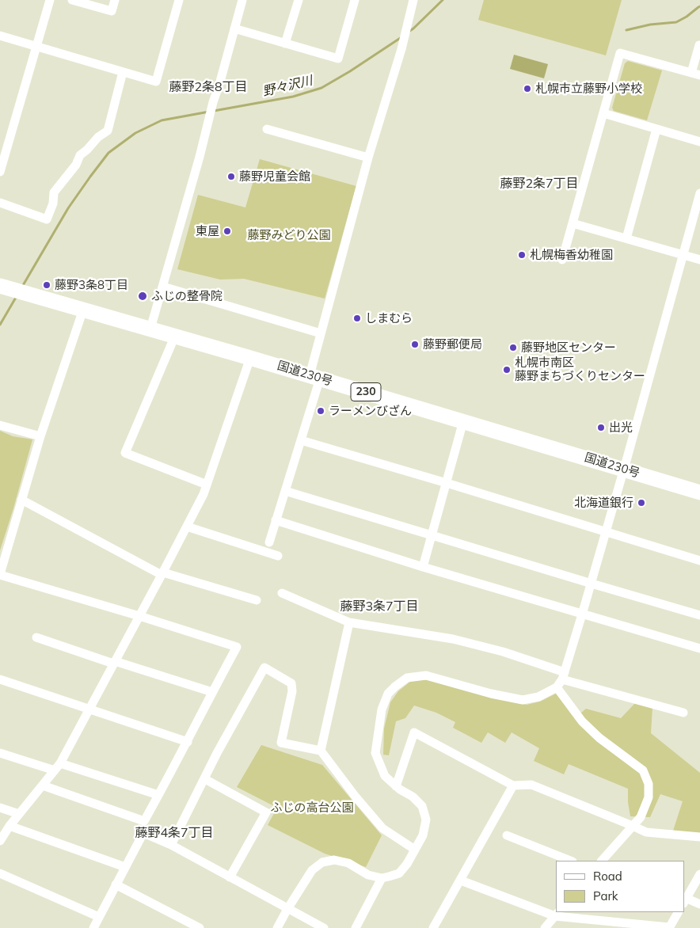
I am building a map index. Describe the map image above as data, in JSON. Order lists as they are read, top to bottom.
{
  "streets": {
    "highway": ["国道230号", "230"]
  },
  "districts": [
    "藤野2条8丁目",
    "藤野2条7丁目",
    "藤野3条7丁目",
    "藤野4条7丁目"
  ],
  "water": ["野々沢川"],
  "parks": ["藤野みどり公園", "ふじの高台公園"],
  "places": [
    "札幌市立藤野小学校",
    "藤野児童会館",
    "東屋",
    "札幌梅香幼稚園",
    "藤野3条8丁目",
    "ふじの整骨院",
    "しまむら",
    "藤野郵便局",
    "藤野地区センター",
    "札幌市南区 藤野まちづくりセンター",
    "ラーメンびざん",
    "出光",
    "北海道銀行"
  ],
  "legend": ["Road", "Park"]
}
